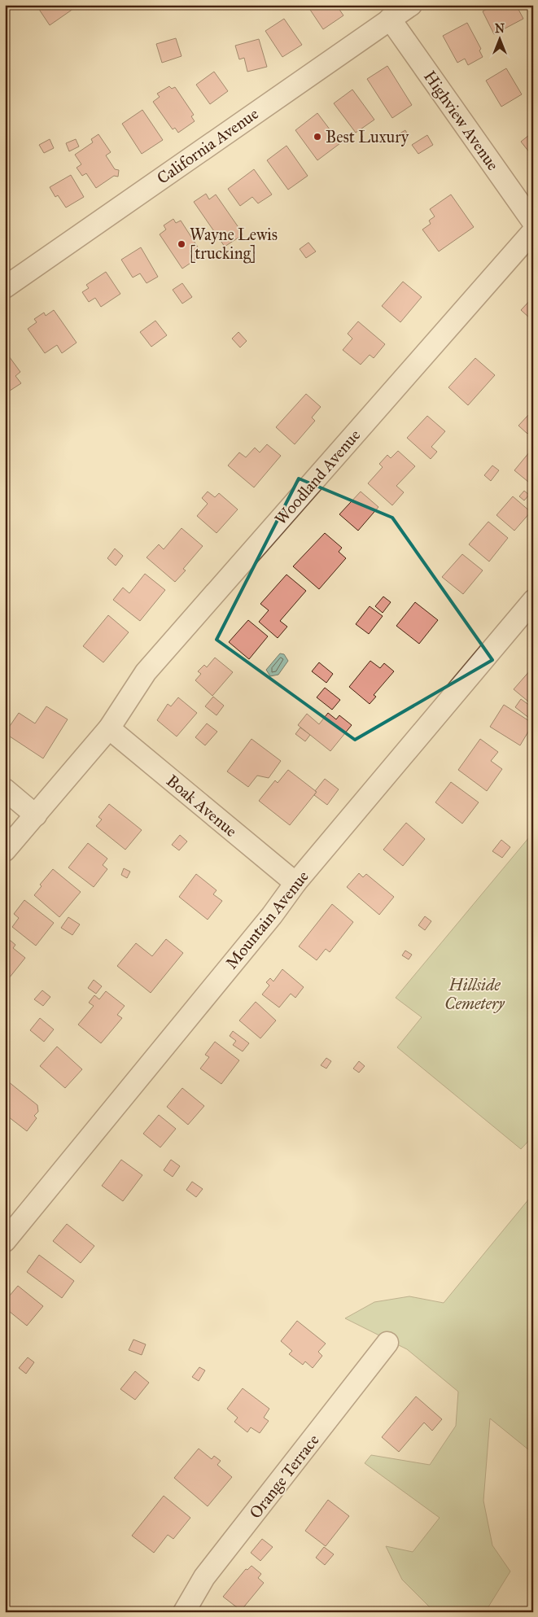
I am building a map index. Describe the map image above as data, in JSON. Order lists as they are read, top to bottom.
{
  "streets": {
    "street": [
      "Highview Avenue",
      "California Avenue",
      "Woodland Avenue",
      "Boak Avenue",
      "Mountain Avenue",
      "Orange Terrace"
    ]
  },
  "crossings": [
    ["Highview Avenue", "California Avenue"],
    ["Woodland Avenue", "Boak Avenue"],
    ["Boak Avenue", "Mountain Avenue"]
  ],
  "parks": ["Hillside Cemetery"],
  "places": ["Best Luxury", "Wayne Lewis [trucking]"],
  "north": "top"
}
